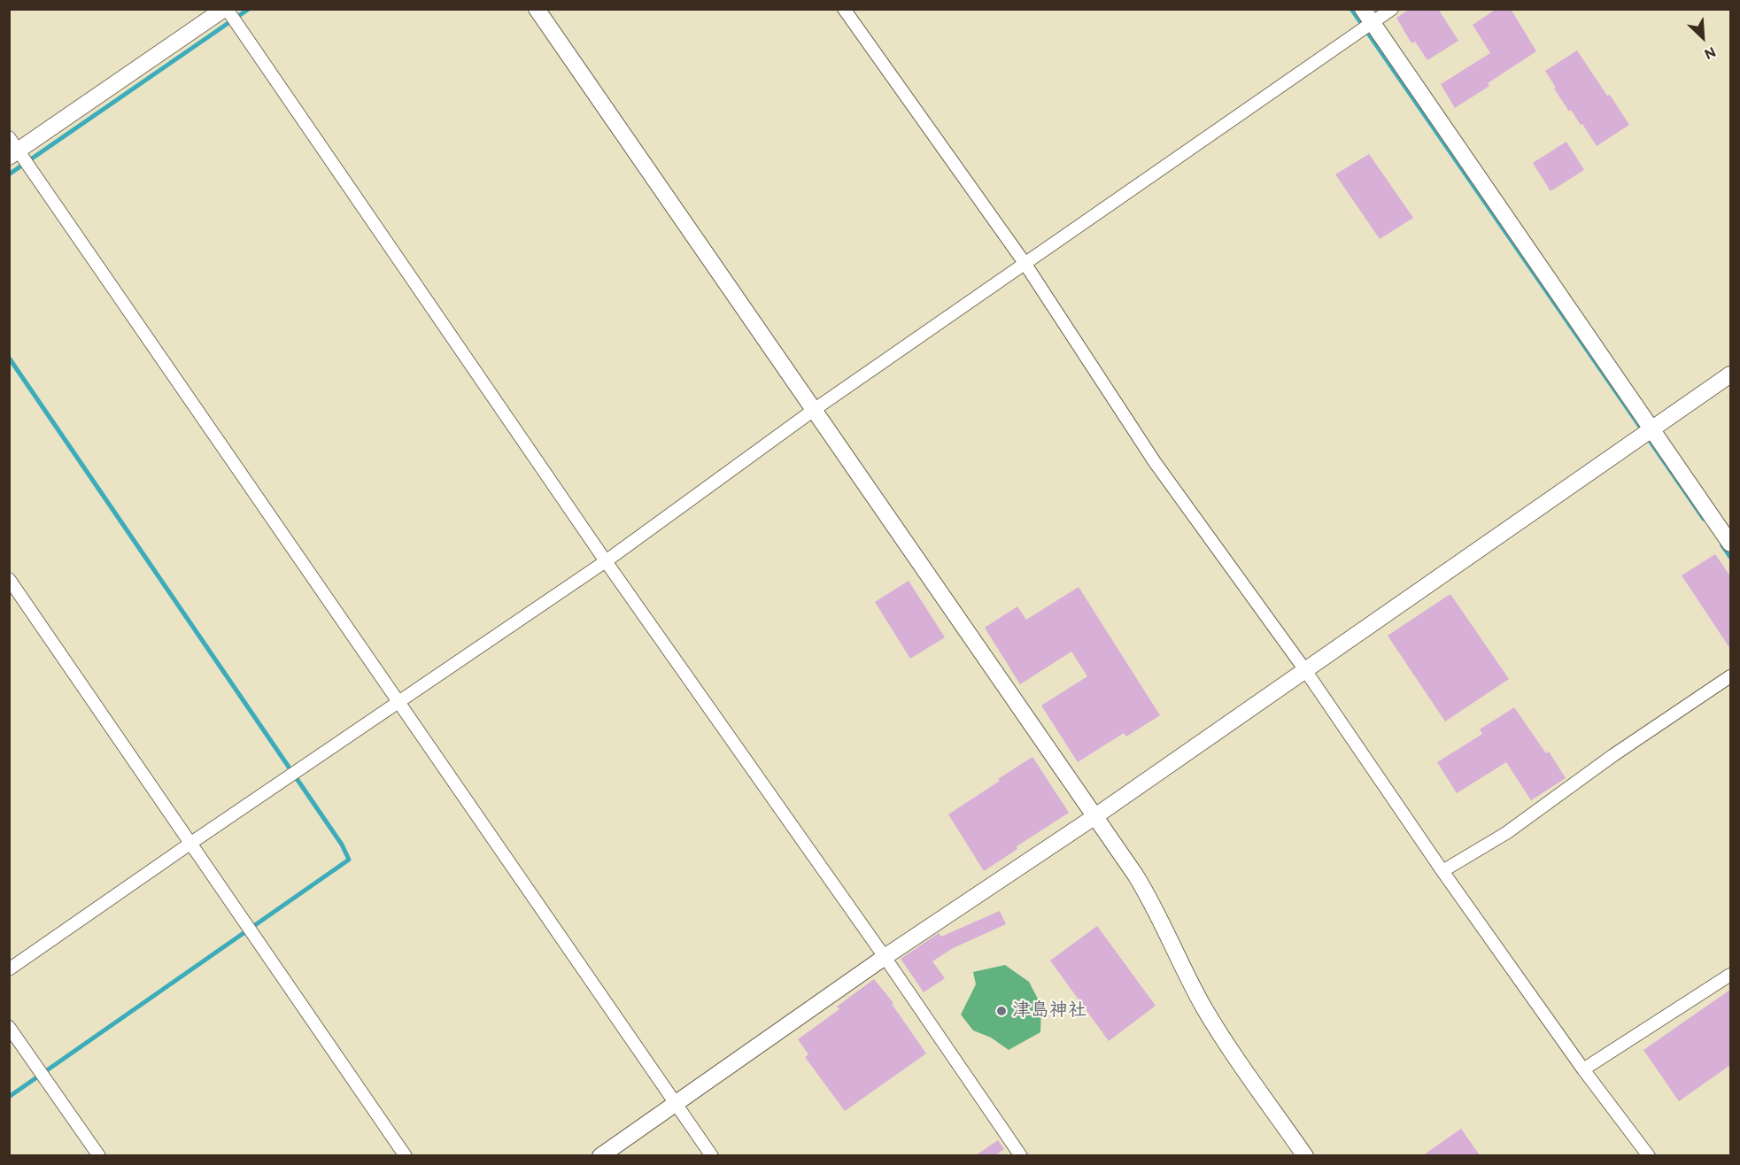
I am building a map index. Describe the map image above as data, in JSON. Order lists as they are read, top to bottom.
{
  "places": ["津島神社"],
  "north": "bottom right"
}
